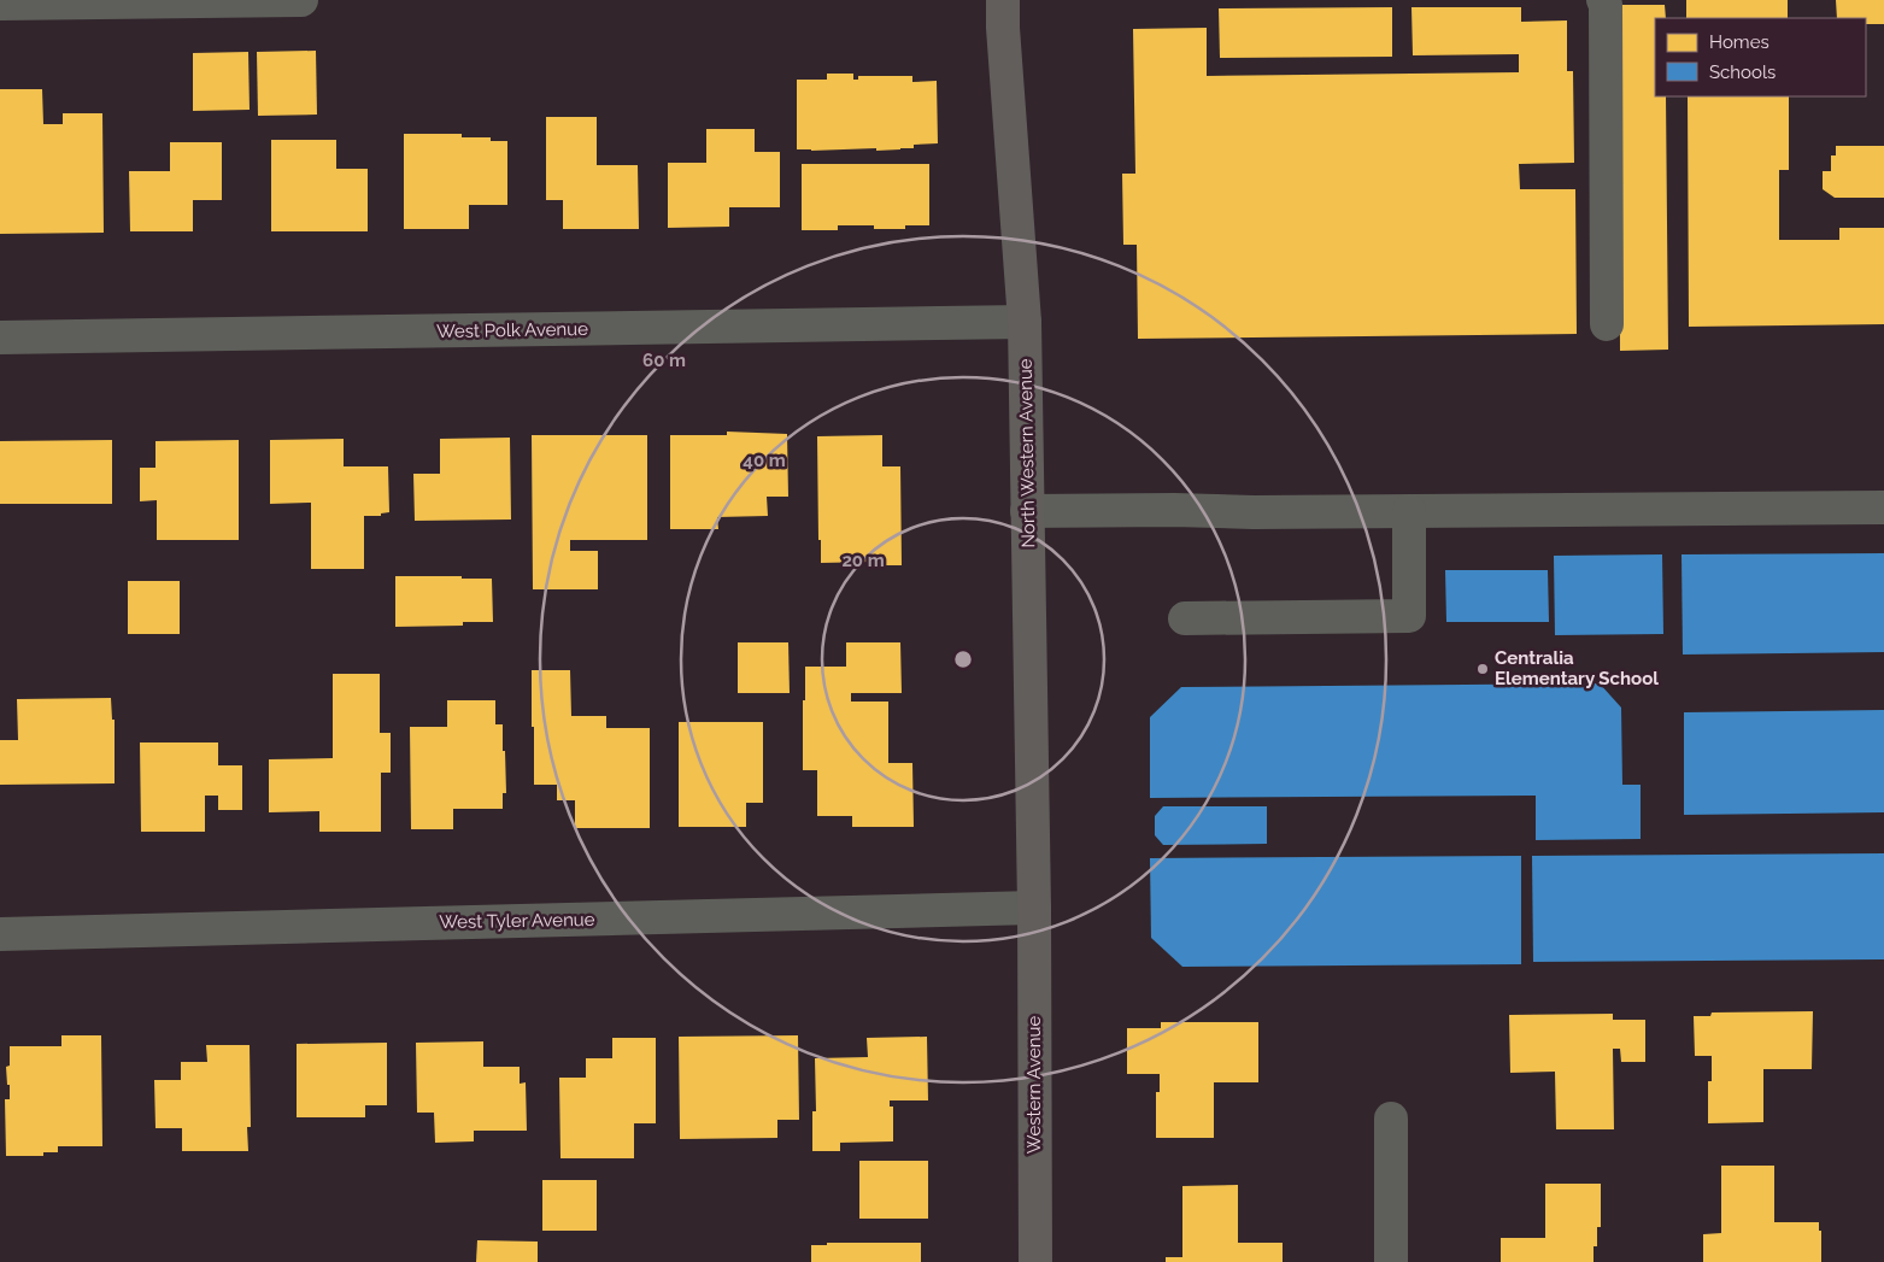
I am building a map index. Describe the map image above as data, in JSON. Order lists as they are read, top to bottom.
{
  "streets": {
    "main road": ["North Western Avenue", "Western Avenue"],
    "street": ["West Polk Avenue", "West Tyler Avenue"]
  },
  "crossings": [
    ["West Polk Avenue", "North Western Avenue"],
    ["North Western Avenue", "West Tyler Avenue"],
    ["North Western Avenue", "Western Avenue"],
    ["West Tyler Avenue", "Western Avenue"]
  ],
  "places": ["Centralia Elementary School"],
  "legend": ["Homes", "Schools"],
  "rings": ["60 m", "40 m", "20 m"]
}
